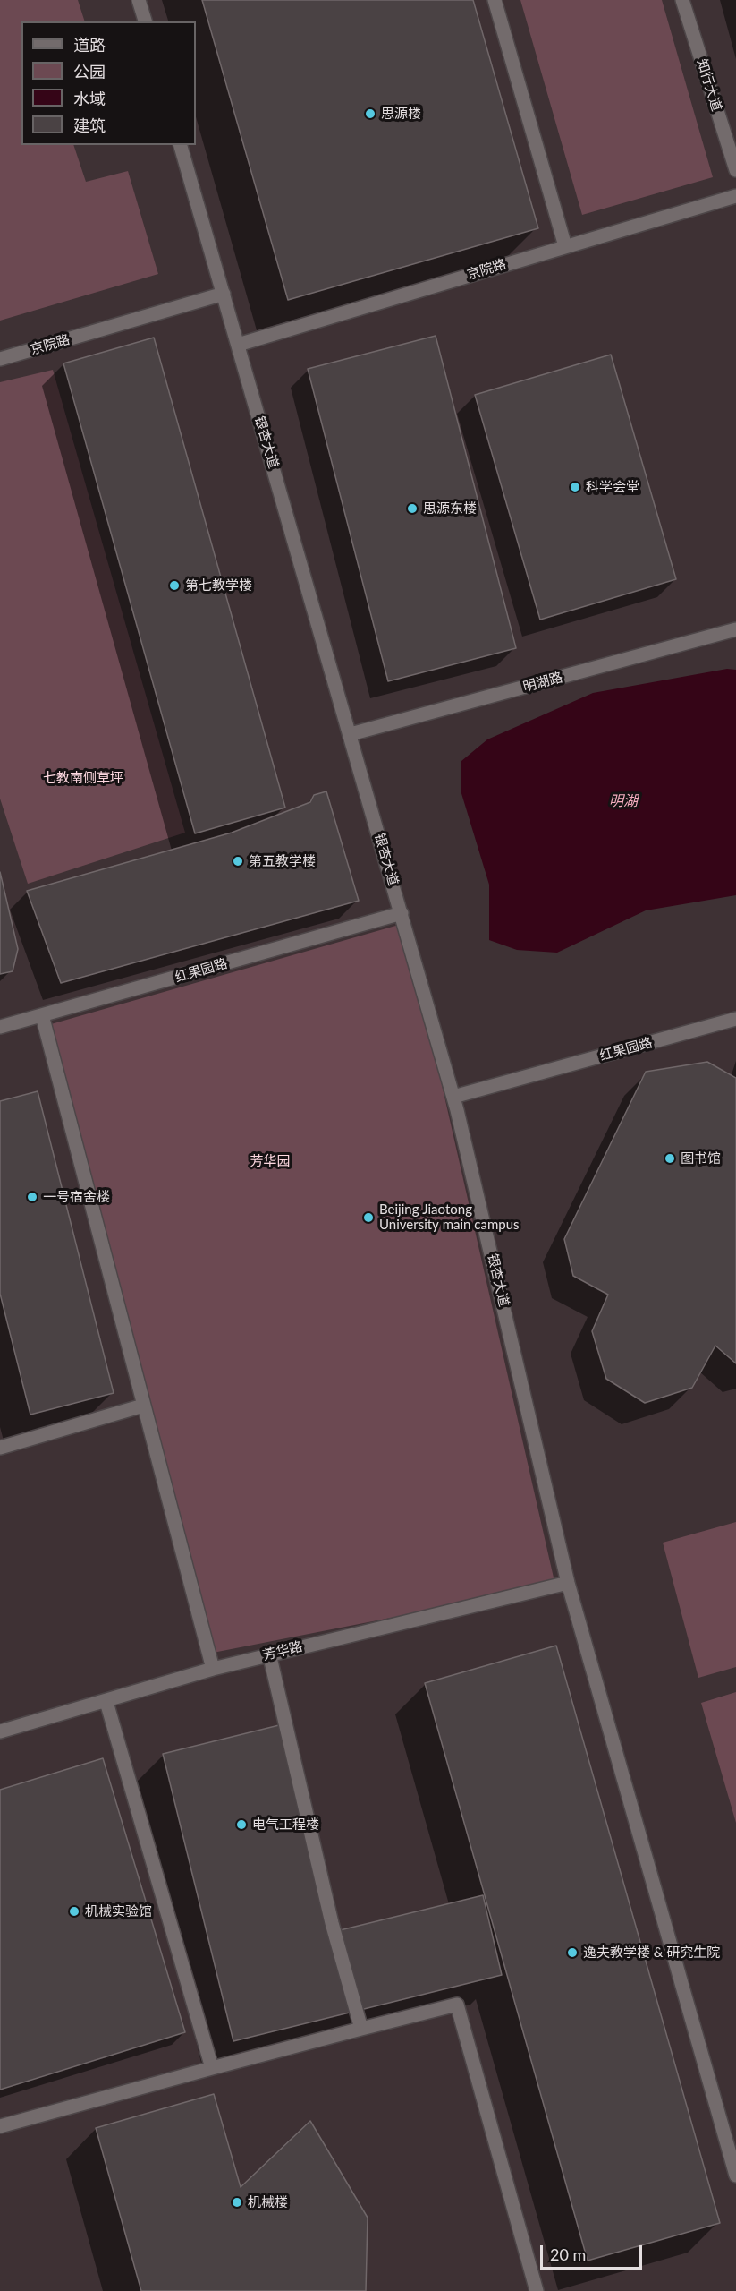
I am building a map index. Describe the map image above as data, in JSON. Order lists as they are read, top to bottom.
{
  "streets": {
    "street": [
      "知行大道",
      "京院路",
      "银杏大道",
      "明湖路",
      "红果园路",
      "芳华路"
    ]
  },
  "crossings": [
    ["京院路", "银杏大道"],
    ["银杏大道", "明湖路"],
    ["银杏大道", "红果园路"],
    ["银杏大道", "芳华路"]
  ],
  "water": ["明湖"],
  "parks": ["七教南侧草坪", "芳华园"],
  "places": [
    "思源楼",
    "科学会堂",
    "思源东楼",
    "第七教学楼",
    "第五教学楼",
    "图书馆",
    "一号宿舍楼",
    "Beijing Jiaotong University main campus",
    "电气工程楼",
    "机械实验馆",
    "逸夫教学楼 & 研究生院",
    "机械楼"
  ],
  "legend": [
    "道路",
    "公园",
    "水域",
    "建筑"
  ],
  "scale_bar": "20 m"
}
